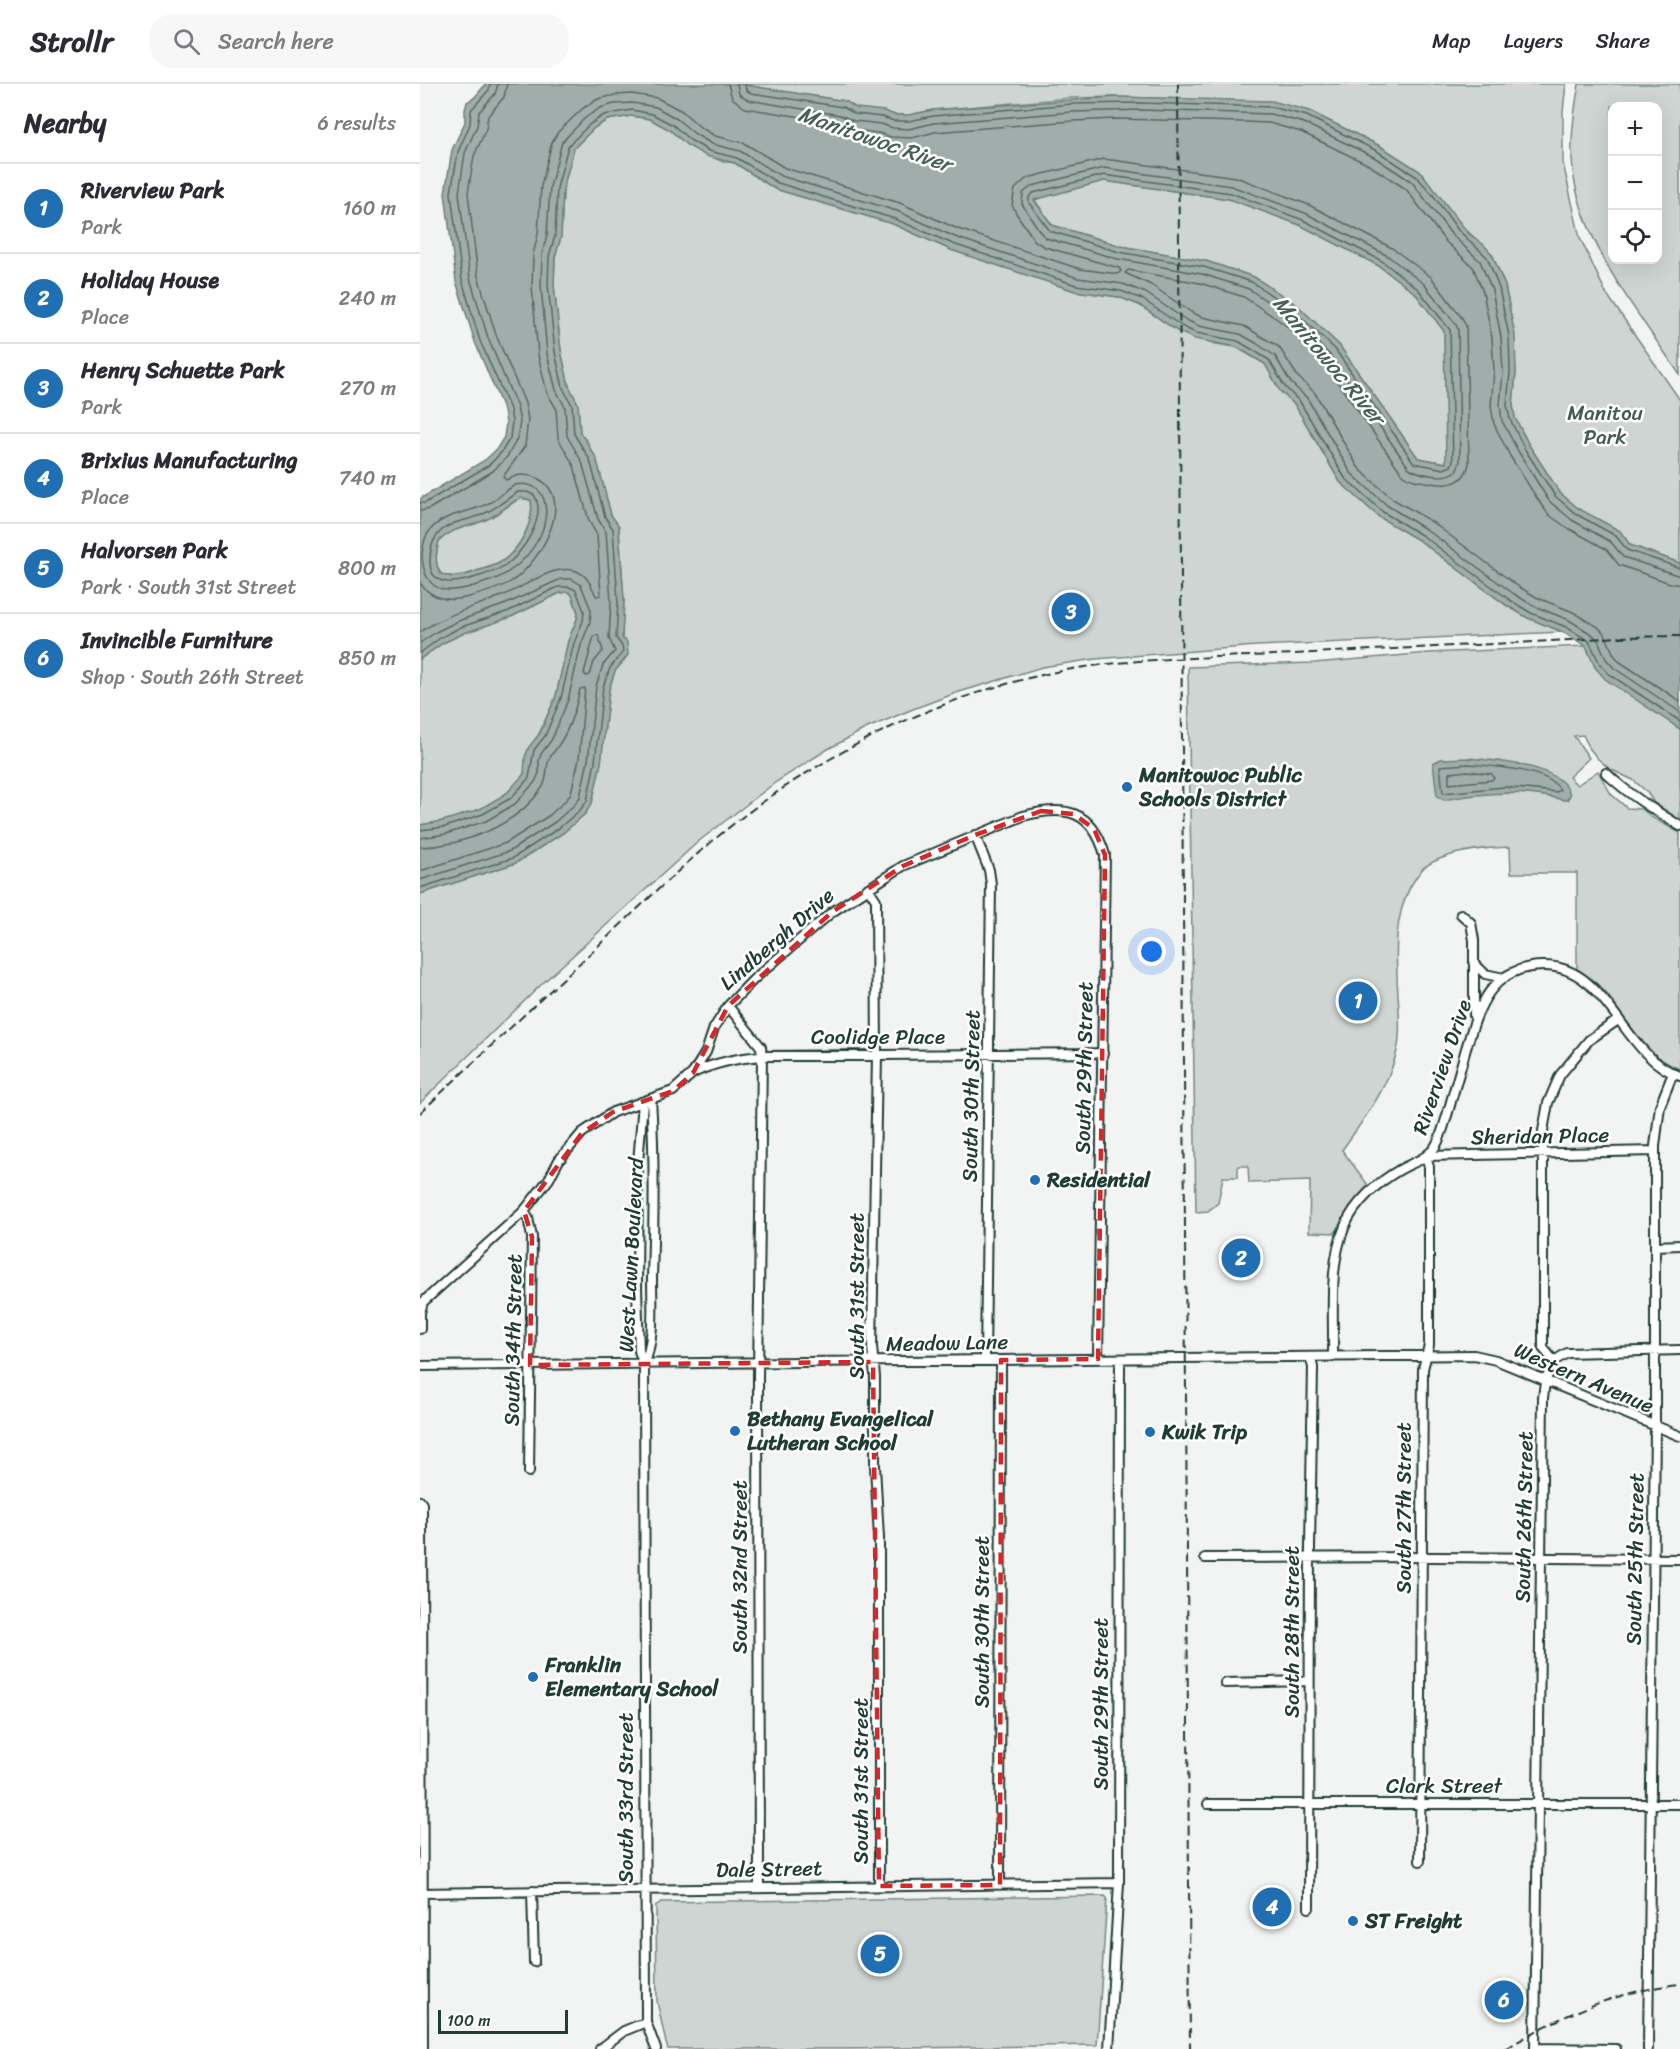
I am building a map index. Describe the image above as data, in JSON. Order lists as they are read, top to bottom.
{
  "streets": {
    "street": [
      "Lindbergh Drive",
      "Coolidge Place",
      "Riverview Drive",
      "South 29th Street",
      "South 30th Street",
      "Sheridan Place",
      "West Lawn Boulevard",
      "South 31st Street",
      "South 34th Street",
      "Meadow Lane",
      "Western Avenue",
      "South 27th Street",
      "South 26th Street",
      "South 25th Street",
      "South 32nd Street",
      "South 28th Street",
      "Clark Street",
      "South 33rd Street",
      "Dale Street"
    ]
  },
  "crossings": [
    ["Lindbergh Drive", "Coolidge Place"],
    ["Lindbergh Drive", "South 29th Street"],
    ["Lindbergh Drive", "South 30th Street"],
    ["Lindbergh Drive", "West Lawn Boulevard"],
    ["Lindbergh Drive", "South 31st Street"],
    ["Lindbergh Drive", "South 34th Street"],
    ["Lindbergh Drive", "South 32nd Street"],
    ["Coolidge Place", "South 29th Street"],
    ["Coolidge Place", "South 30th Street"],
    ["Coolidge Place", "South 31st Street"],
    ["Coolidge Place", "South 32nd Street"],
    ["Riverview Drive", "Sheridan Place"],
    ["Riverview Drive", "Meadow Lane"],
    ["Riverview Drive", "South 27th Street"],
    ["Riverview Drive", "South 25th Street"],
    ["South 29th Street", "Meadow Lane"],
    ["South 29th Street", "Dale Street"],
    ["South 30th Street", "Meadow Lane"],
    ["South 30th Street", "Dale Street"],
    ["Sheridan Place", "South 27th Street"],
    ["Sheridan Place", "South 25th Street"],
    ["West Lawn Boulevard", "Meadow Lane"],
    ["West Lawn Boulevard", "South 33rd Street"],
    ["South 31st Street", "Meadow Lane"],
    ["South 31st Street", "Dale Street"],
    ["South 34th Street", "Meadow Lane"],
    ["Meadow Lane", "Western Avenue"],
    ["Meadow Lane", "South 27th Street"],
    ["Meadow Lane", "South 32nd Street"],
    ["Meadow Lane", "South 28th Street"],
    ["Meadow Lane", "South 33rd Street"],
    ["Western Avenue", "South 26th Street"],
    ["Western Avenue", "South 25th Street"],
    ["South 27th Street", "Clark Street"],
    ["South 26th Street", "Clark Street"],
    ["South 25th Street", "Clark Street"],
    ["South 32nd Street", "Dale Street"],
    ["South 28th Street", "Clark Street"],
    ["South 33rd Street", "Dale Street"]
  ],
  "water": ["Manitowoc River"],
  "parks": ["Manitou Park"],
  "places": [
    "Manitowoc Public Schools District",
    "Residential",
    "Bethany Evangelical Lutheran School",
    "Kwik Trip",
    "Franklin Elementary School",
    "ST Freight"
  ],
  "scale_bar": "100 m",
  "page": {
    "header": "Strollr",
    "search": "Search here",
    "nav": ["Map", "Layers", "Share"],
    "heading": ["Nearby", "6 results"],
    "map_buttons": ["+", "−"],
    "list": [
      {
        "mark": "1",
        "name": "Riverview Park",
        "note": "Park",
        "value": "160 m"
      },
      {
        "mark": "2",
        "name": "Holiday House",
        "note": "Place",
        "value": "240 m"
      },
      {
        "mark": "3",
        "name": "Henry Schuette Park",
        "note": "Park",
        "value": "270 m"
      },
      {
        "mark": "4",
        "name": "Brixius Manufacturing",
        "note": "Place",
        "value": "740 m"
      },
      {
        "mark": "5",
        "name": "Halvorsen Park",
        "note": "Park · South 31st Street",
        "value": "800 m"
      },
      {
        "mark": "6",
        "name": "Invincible Furniture",
        "note": "Shop · South 26th Street",
        "value": "850 m"
      }
    ],
    "pins": [
      "3",
      "1",
      "2",
      "4",
      "5",
      "6"
    ],
    "scale": "100 m"
  }
}
